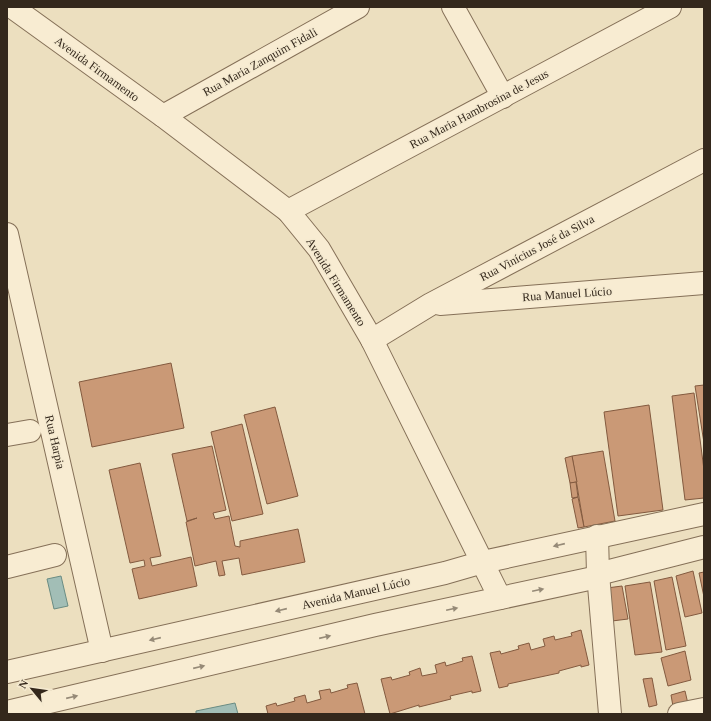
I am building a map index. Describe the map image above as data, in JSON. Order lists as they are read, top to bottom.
{
  "streets": {
    "street": [
      "Rua Maria Zanquim Fidali",
      "Avenida Firmamento",
      "Rua Maria Hambrosina de Jesus",
      "Rua Vinícius José da Silva",
      "Rua Manuel Lúcio",
      "Rua Harpia",
      "Avenida Manuel Lúcio"
    ]
  },
  "crossings": [
    ["Rua Maria Zanquim Fidali", "Avenida Firmamento"],
    ["Avenida Firmamento", "Rua Maria Hambrosina de Jesus"],
    ["Avenida Firmamento", "Rua Vinícius José da Silva"],
    ["Avenida Firmamento", "Avenida Manuel Lúcio"],
    ["Rua Vinícius José da Silva", "Rua Manuel Lúcio"],
    ["Rua Harpia", "Avenida Manuel Lúcio"]
  ],
  "north": "top left"
}
